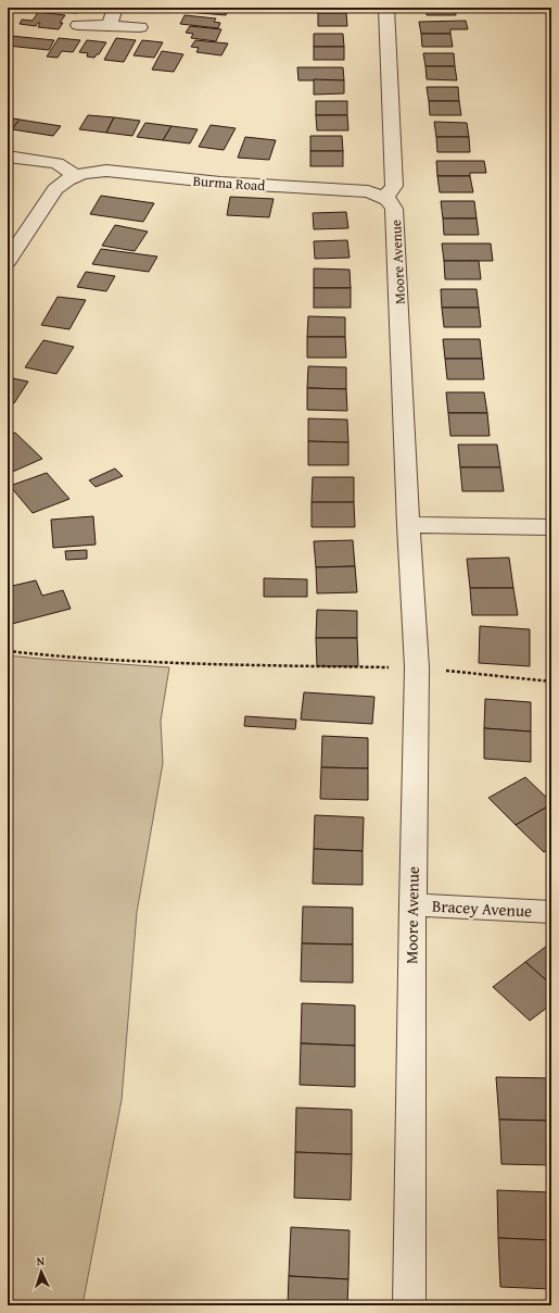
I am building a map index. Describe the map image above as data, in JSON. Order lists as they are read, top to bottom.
{
  "streets": {
    "street": ["Burma Road", "Moore Avenue", "Bracey Avenue"]
  },
  "crossings": [
    ["Burma Road", "Moore Avenue"],
    ["Moore Avenue", "Bracey Avenue"]
  ],
  "north": "top"
}
